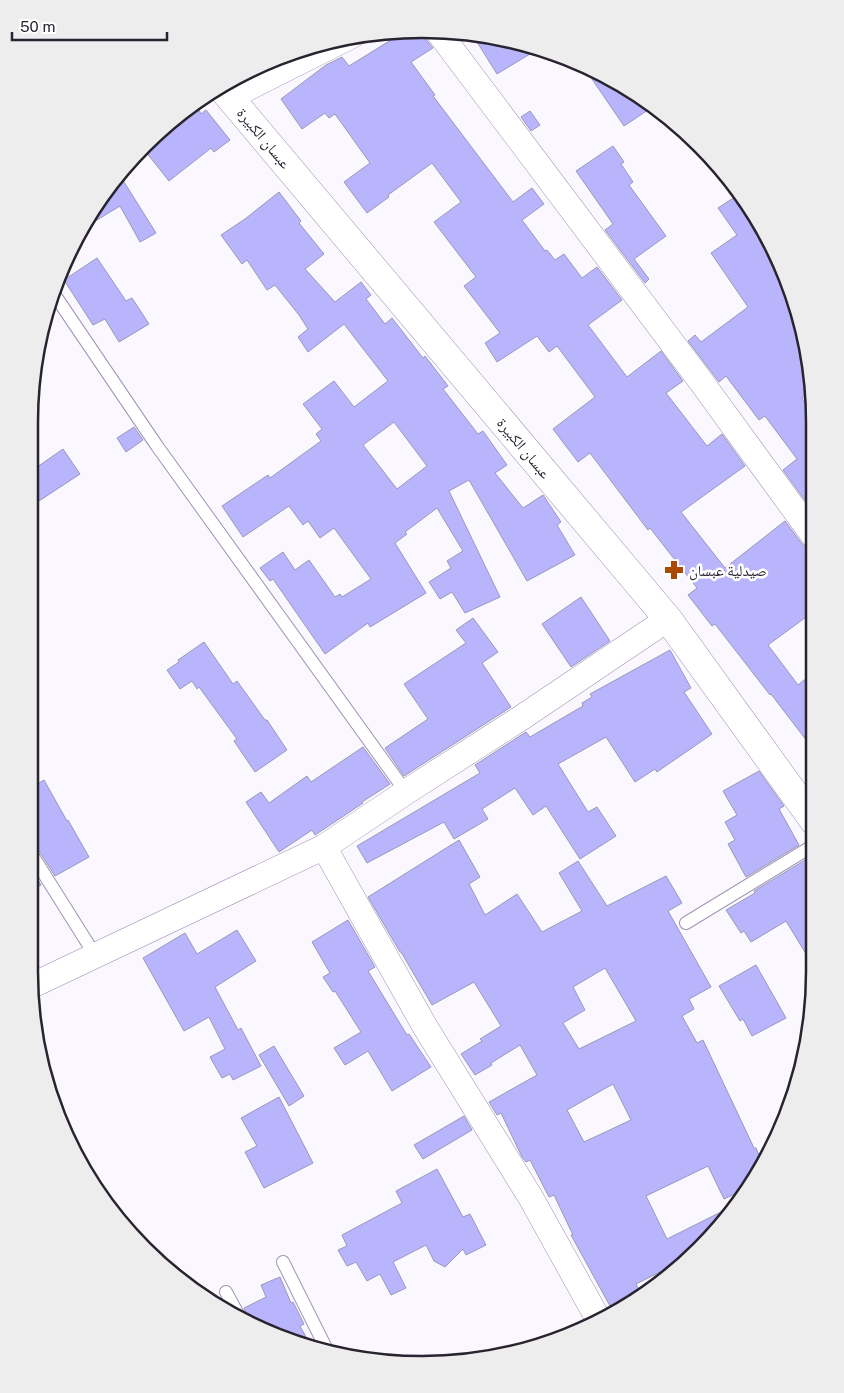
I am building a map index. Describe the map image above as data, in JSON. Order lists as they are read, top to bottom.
{
  "streets": {
    "main road": ["عبسان الكبيرة"]
  },
  "places": {
    "pharmacy": ["صيدلية عبسان"]
  },
  "scale_bar": "50 m"
}
